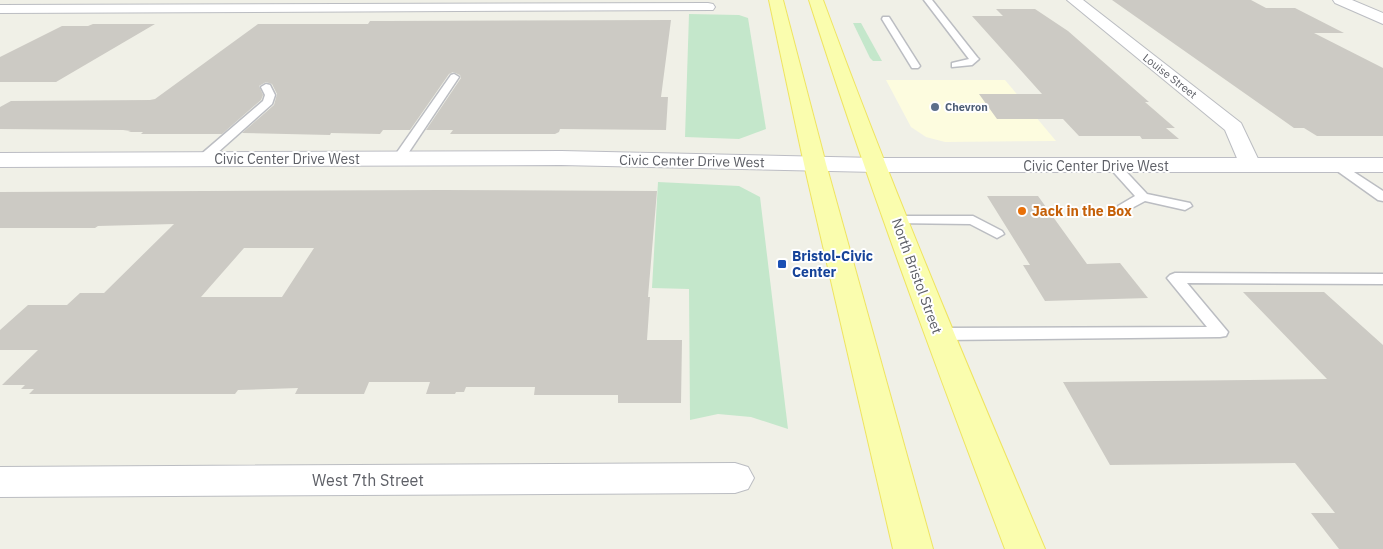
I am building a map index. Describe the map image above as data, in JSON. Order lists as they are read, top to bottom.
{
  "streets": {
    "main road": ["North Bristol Street"],
    "street": ["Louise Street", "Civic Center Drive West", "West 7th Street"]
  },
  "crossings": [
    ["Louise Street", "Civic Center Drive West"],
    ["Civic Center Drive West", "North Bristol Street"]
  ],
  "places": {
    "other": ["Chevron", "Jack in the Box"],
    "transit": ["Bristol-Civic Center"]
  }
}
